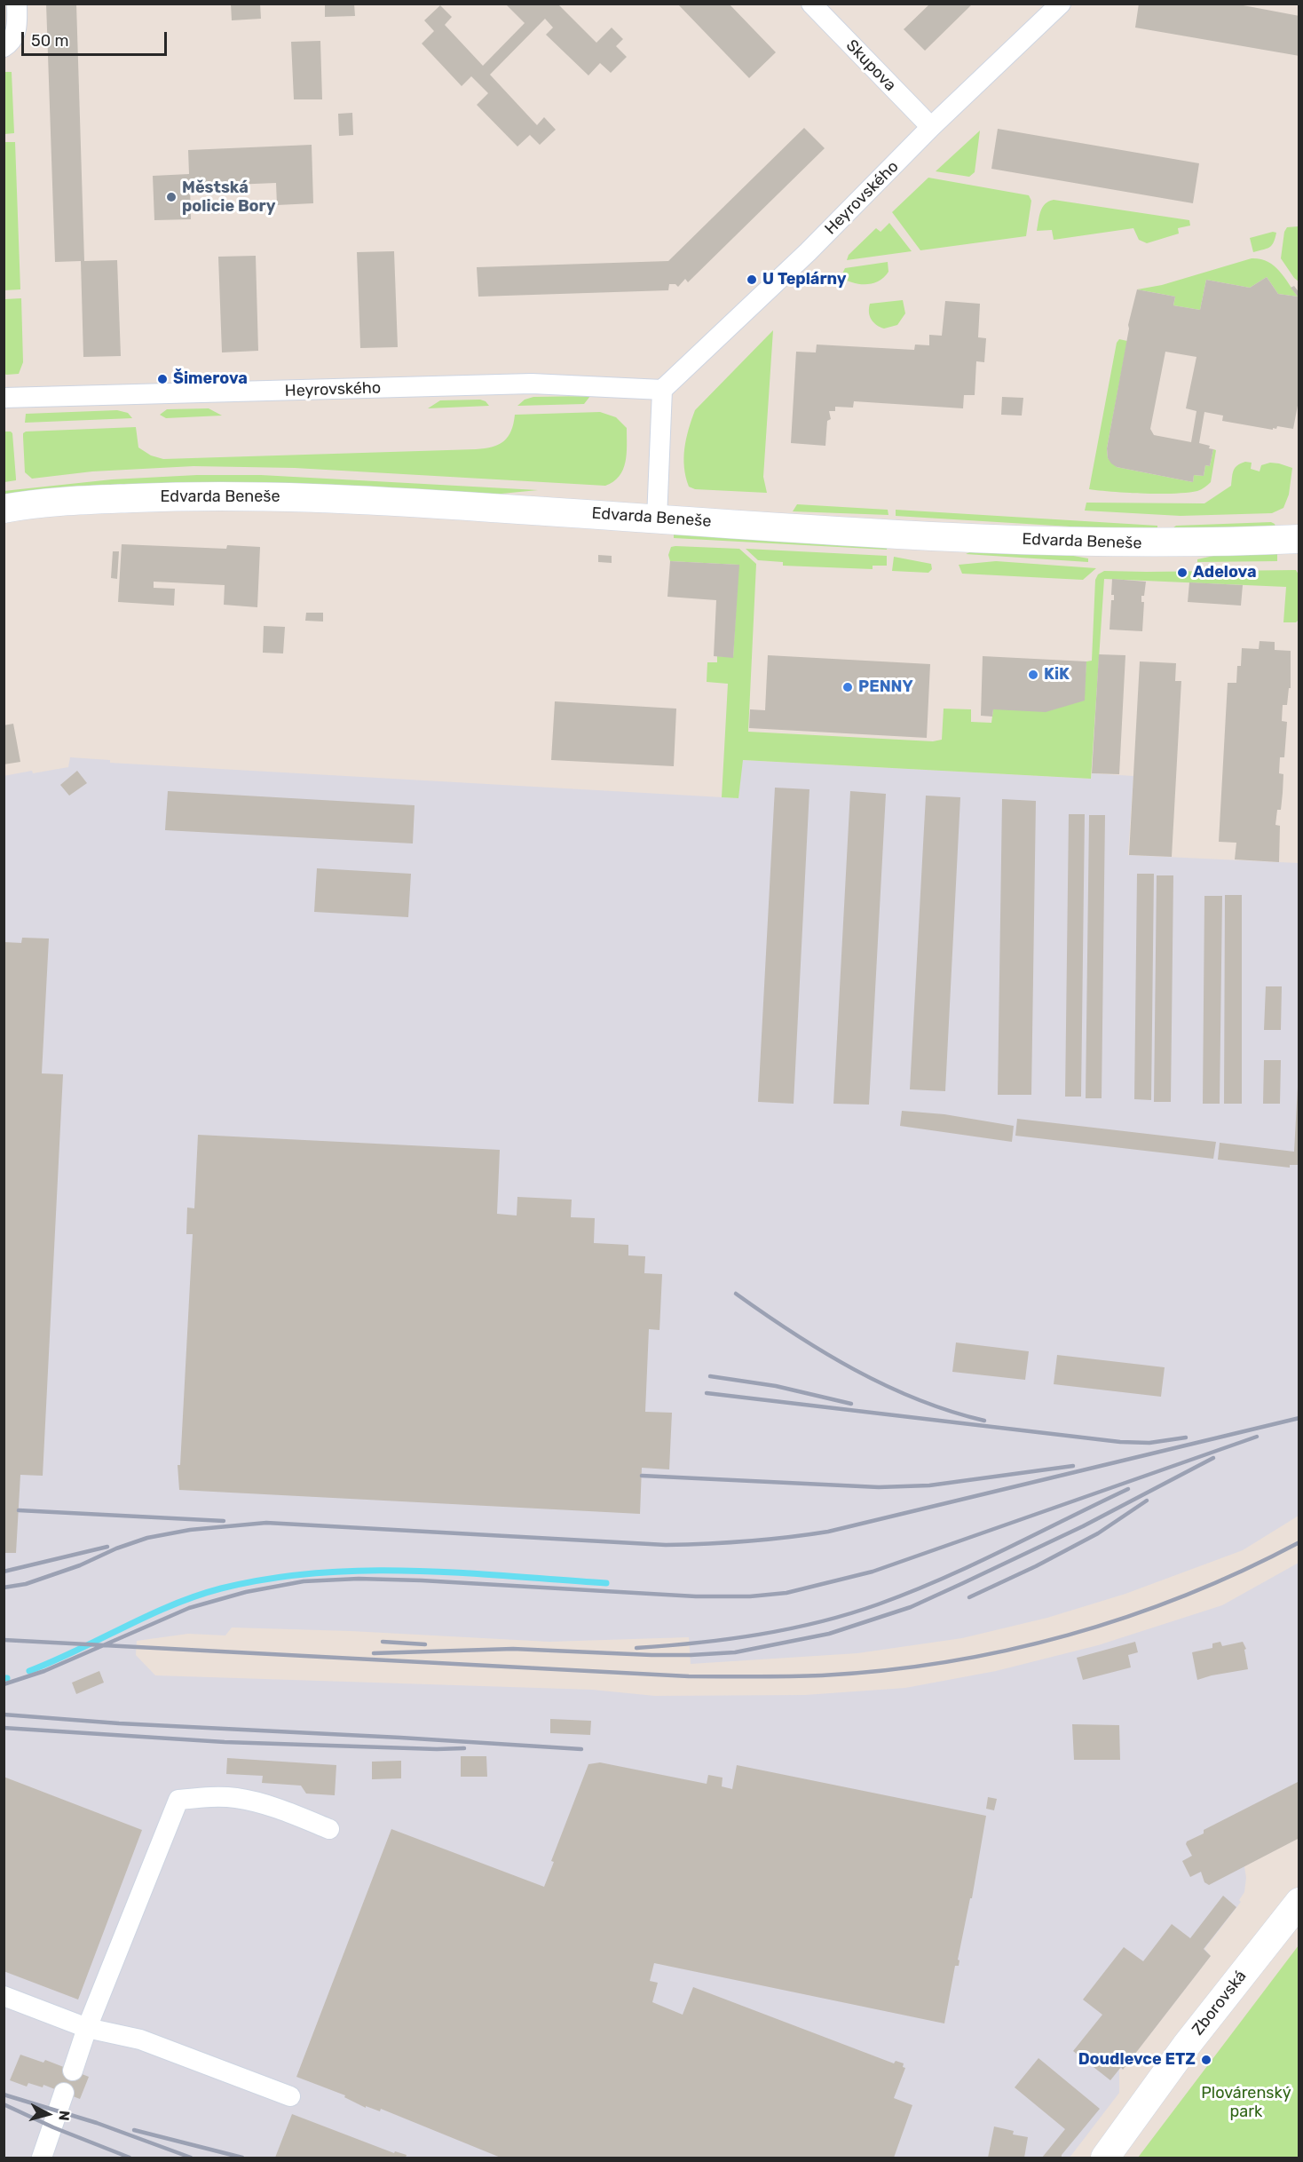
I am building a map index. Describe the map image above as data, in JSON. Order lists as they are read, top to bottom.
{
  "streets": {
    "street": [
      "Skupova",
      "Heyrovského",
      "Edvarda Beneše",
      "Zborovská"
    ]
  },
  "crossings": [
    ["Skupova", "Heyrovského"]
  ],
  "parks": ["Plovárenský park"],
  "places": [
    "Městská policie Bory",
    "U Teplárny",
    "Šimerova",
    "Adelova",
    "KiK",
    "PENNY",
    "Doudlevce ETZ"
  ],
  "scale_bar": "50 m",
  "north": "right"
}
